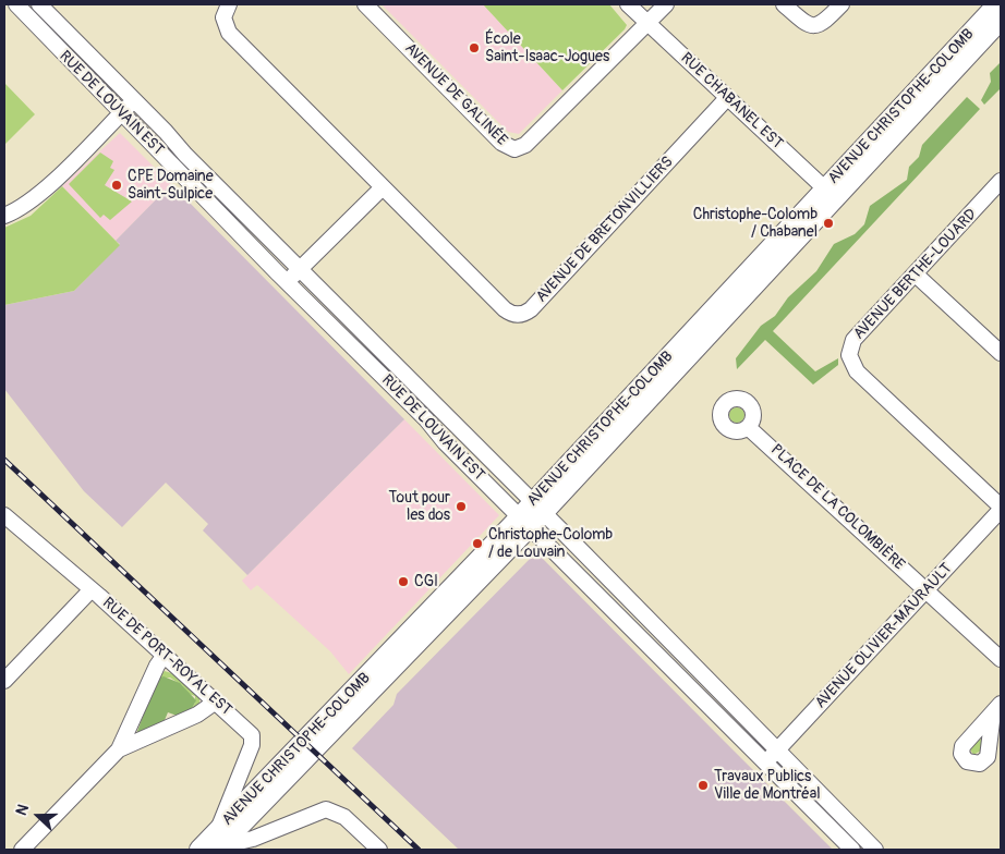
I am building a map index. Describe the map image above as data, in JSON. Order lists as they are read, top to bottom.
{
  "streets": {
    "main road": ["AVENUE CHRISTOPHE-COLOMB"],
    "street": [
      "AVENUE DE GALINÉE",
      "RUE CHABANEL EST",
      "RUE DE LOUVAIN EST",
      "AVENUE DE BRETONVILLIERS",
      "AVENUE BERTHE-LOUARD",
      "PLACE DE LA COLOMBIÈRE",
      "AVENUE OLIVIER-MAURAULT",
      "RUE DE PORT-ROYAL EST"
    ]
  },
  "crossings": [
    ["AVENUE DE GALINÉE", "RUE CHABANEL EST"],
    ["RUE CHABANEL EST", "AVENUE CHRISTOPHE-COLOMB"],
    ["RUE CHABANEL EST", "AVENUE DE BRETONVILLIERS"],
    ["RUE DE LOUVAIN EST", "AVENUE CHRISTOPHE-COLOMB"],
    ["RUE DE LOUVAIN EST", "AVENUE OLIVIER-MAURAULT"],
    ["AVENUE CHRISTOPHE-COLOMB", "RUE DE PORT-ROYAL EST"],
    ["AVENUE BERTHE-LOUARD", "AVENUE OLIVIER-MAURAULT"],
    ["PLACE DE LA COLOMBIÈRE", "AVENUE OLIVIER-MAURAULT"]
  ],
  "places": [
    "École Saint-Isaac-Jogues",
    "CPE Domaine Saint-Sulpice",
    "Christophe-Colomb / Chabanel",
    "Tout pour les dos",
    "Christophe-Colomb / de Louvain",
    "CGI",
    "Travaux Publics Ville de Montréal"
  ],
  "north": "left"
}
